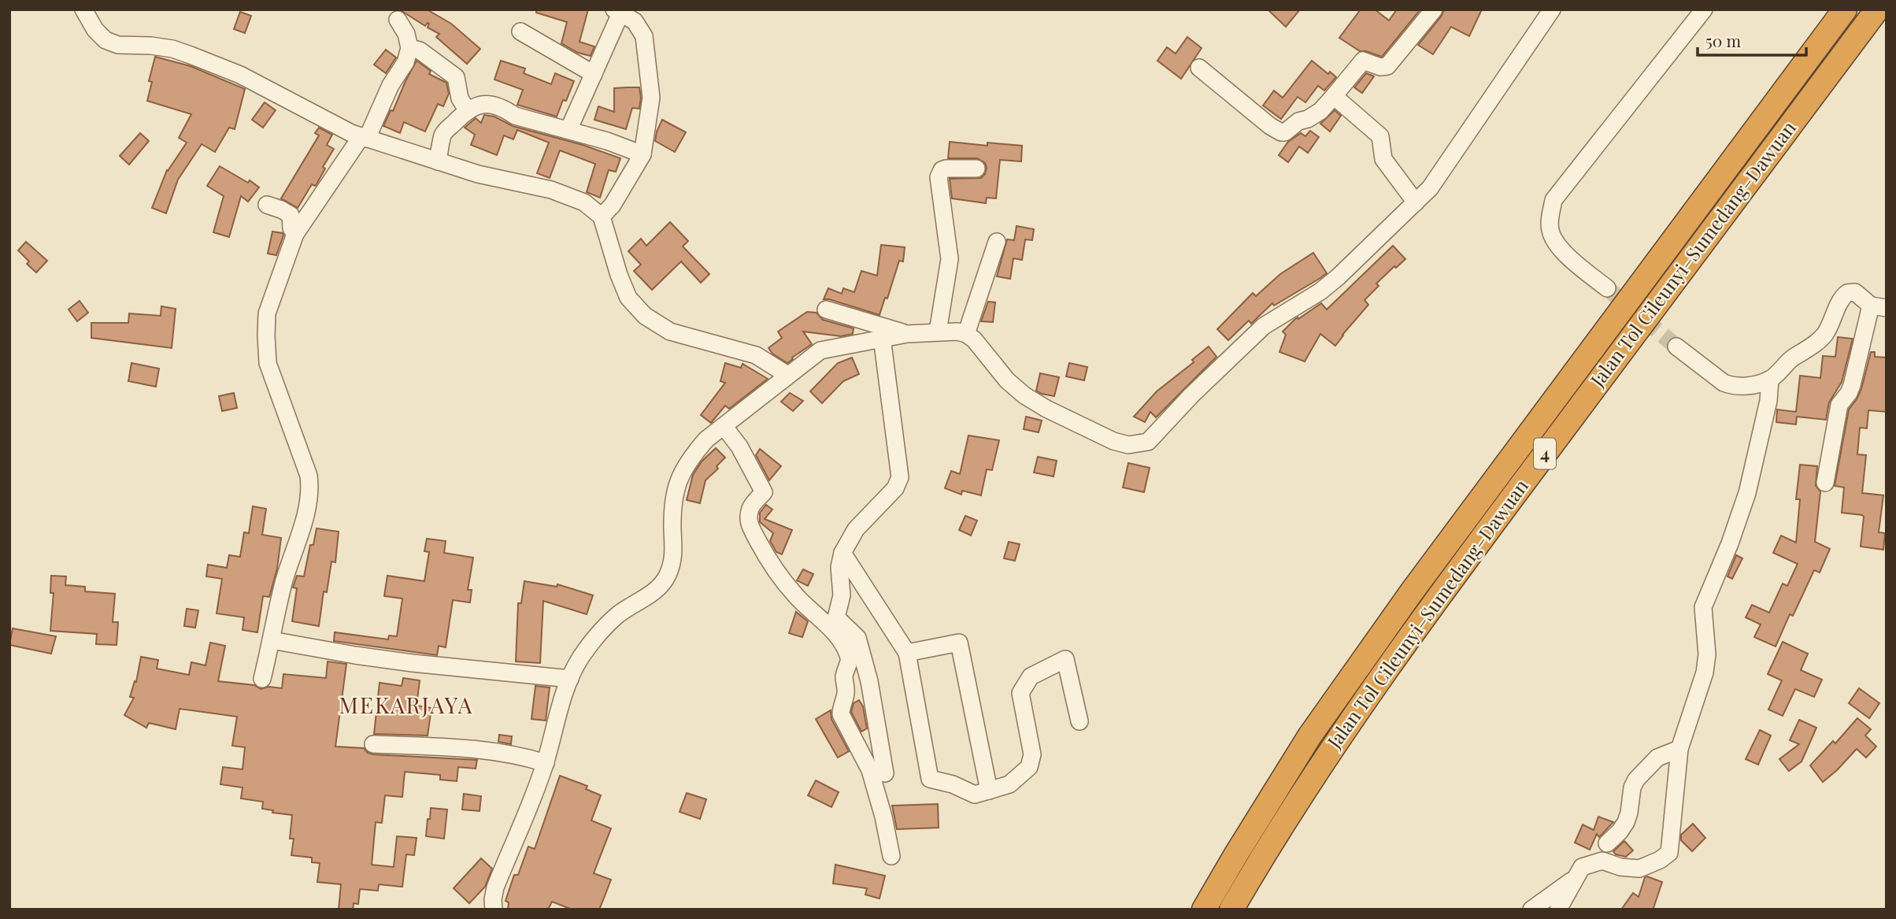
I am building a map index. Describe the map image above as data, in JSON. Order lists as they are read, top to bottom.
{
  "streets": {
    "highway": ["Jalan Tol Cileunyi–Sumedang–Dawuan", "4"]
  },
  "districts": ["MEKARJAYA"],
  "scale_bar": "50 m"
}
